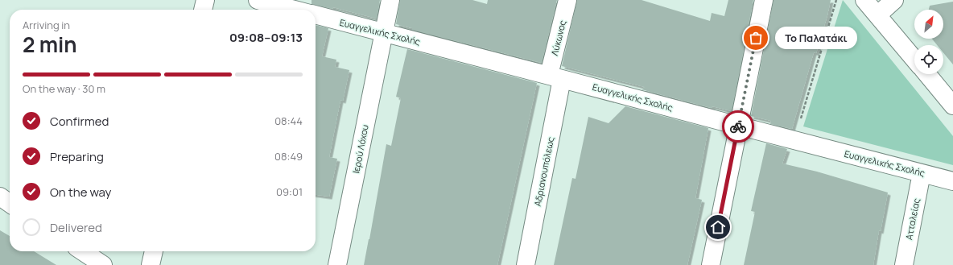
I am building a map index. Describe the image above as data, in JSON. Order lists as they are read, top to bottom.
{
  "streets": {
    "street": [
      "Ευαγγελικής Σχολής",
      "Λύκωνος",
      "Ιερού Λόχου",
      "Αδριανουπόλεως",
      "Ατταλείας"
    ]
  },
  "crossings": [
    ["Ευαγγελικής Σχολής", "Λύκωνος"],
    ["Ευαγγελικής Σχολής", "Ιερού Λόχου"],
    ["Ευαγγελικής Σχολής", "Αδριανουπόλεως"],
    ["Ευαγγελικής Σχολής", "Ατταλείας"],
    ["Λύκωνος", "Αδριανουπόλεως"]
  ],
  "places": ["Το Παλατάκι"],
  "north": "top right",
  "page": {
    "heading": ["2 min", "Arriving in", "09:08–09:13"],
    "bubble": "Το Παλατάκι",
    "bar": "On the way · 30 m",
    "list": [
      ["Confirmed", "08:44"],
      ["Preparing", "08:49"],
      ["On the way", "09:01"],
      "Delivered"
    ]
  }
}
